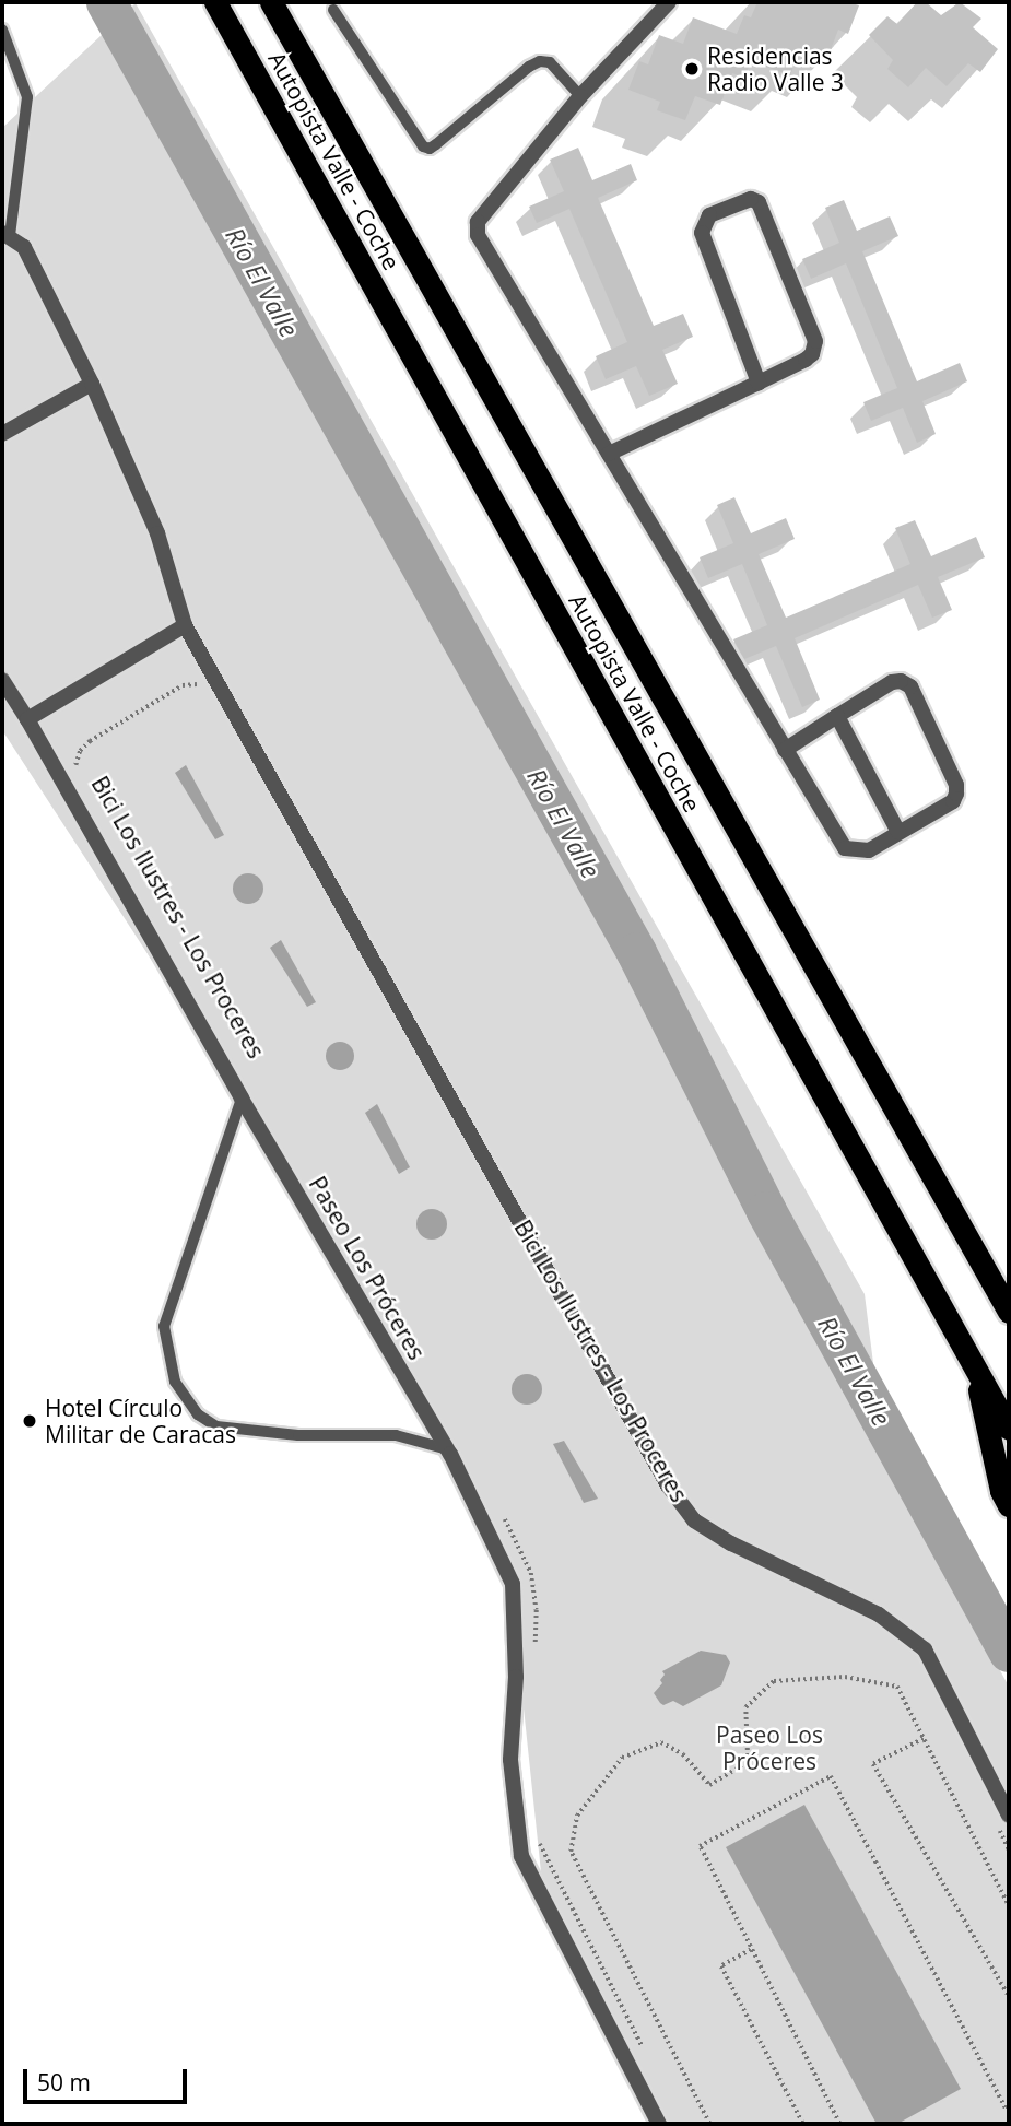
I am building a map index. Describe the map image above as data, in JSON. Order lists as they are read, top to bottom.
{
  "streets": {
    "highway": ["Autopista Valle - Coche"],
    "street": ["Paseo Los Próceres"],
    "path": ["Bici Los Ilustres - Los Proceres"]
  },
  "water": ["Río El Valle"],
  "parks": ["Paseo Los Próceres"],
  "places": ["Residencias Radio Valle 3", "Hotel Círculo Militar de Caracas"],
  "scale_bar": "50 m"
}
